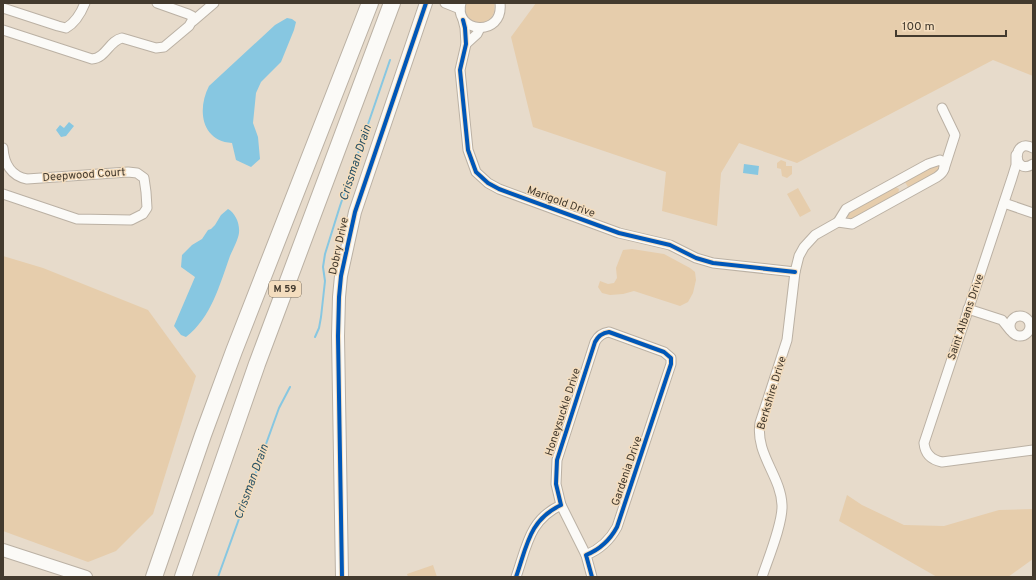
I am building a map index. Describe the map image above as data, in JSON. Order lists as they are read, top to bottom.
{
  "streets": {
    "highway": ["M 59"],
    "street": [
      "Deepwood Court",
      "Marigold Drive",
      "Dobry Drive",
      "Saint Albans Drive",
      "Berkshire Drive",
      "Honeysuckle Drive",
      "Gardenia Drive"
    ]
  },
  "crossings": [
    ["Marigold Drive", "Berkshire Drive"],
    ["Honeysuckle Drive", "Gardenia Drive"]
  ],
  "water": ["Crissman Drain"],
  "scale_bar": "100 m"
}
